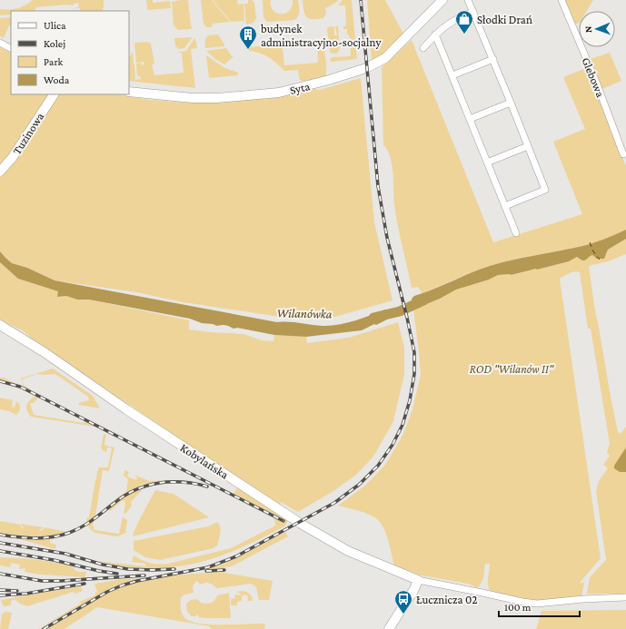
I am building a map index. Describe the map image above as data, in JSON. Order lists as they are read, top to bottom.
{
  "streets": {
    "street": [
      "Glebowa",
      "Syta",
      "Tuzinowa",
      "Kobylańska"
    ]
  },
  "water": ["Wilanówka"],
  "parks": ["ROD \"Wilanów II\""],
  "places": {
    "shop": ["Słodki Drań"],
    "building": ["budynek administracyjno-socjalny"],
    "bus stop": ["Łucznicza 02"]
  },
  "legend": [
    "Ulica",
    "Kolej",
    "Park",
    "Woda"
  ],
  "scale_bar": "100 m",
  "north": "left"
}
